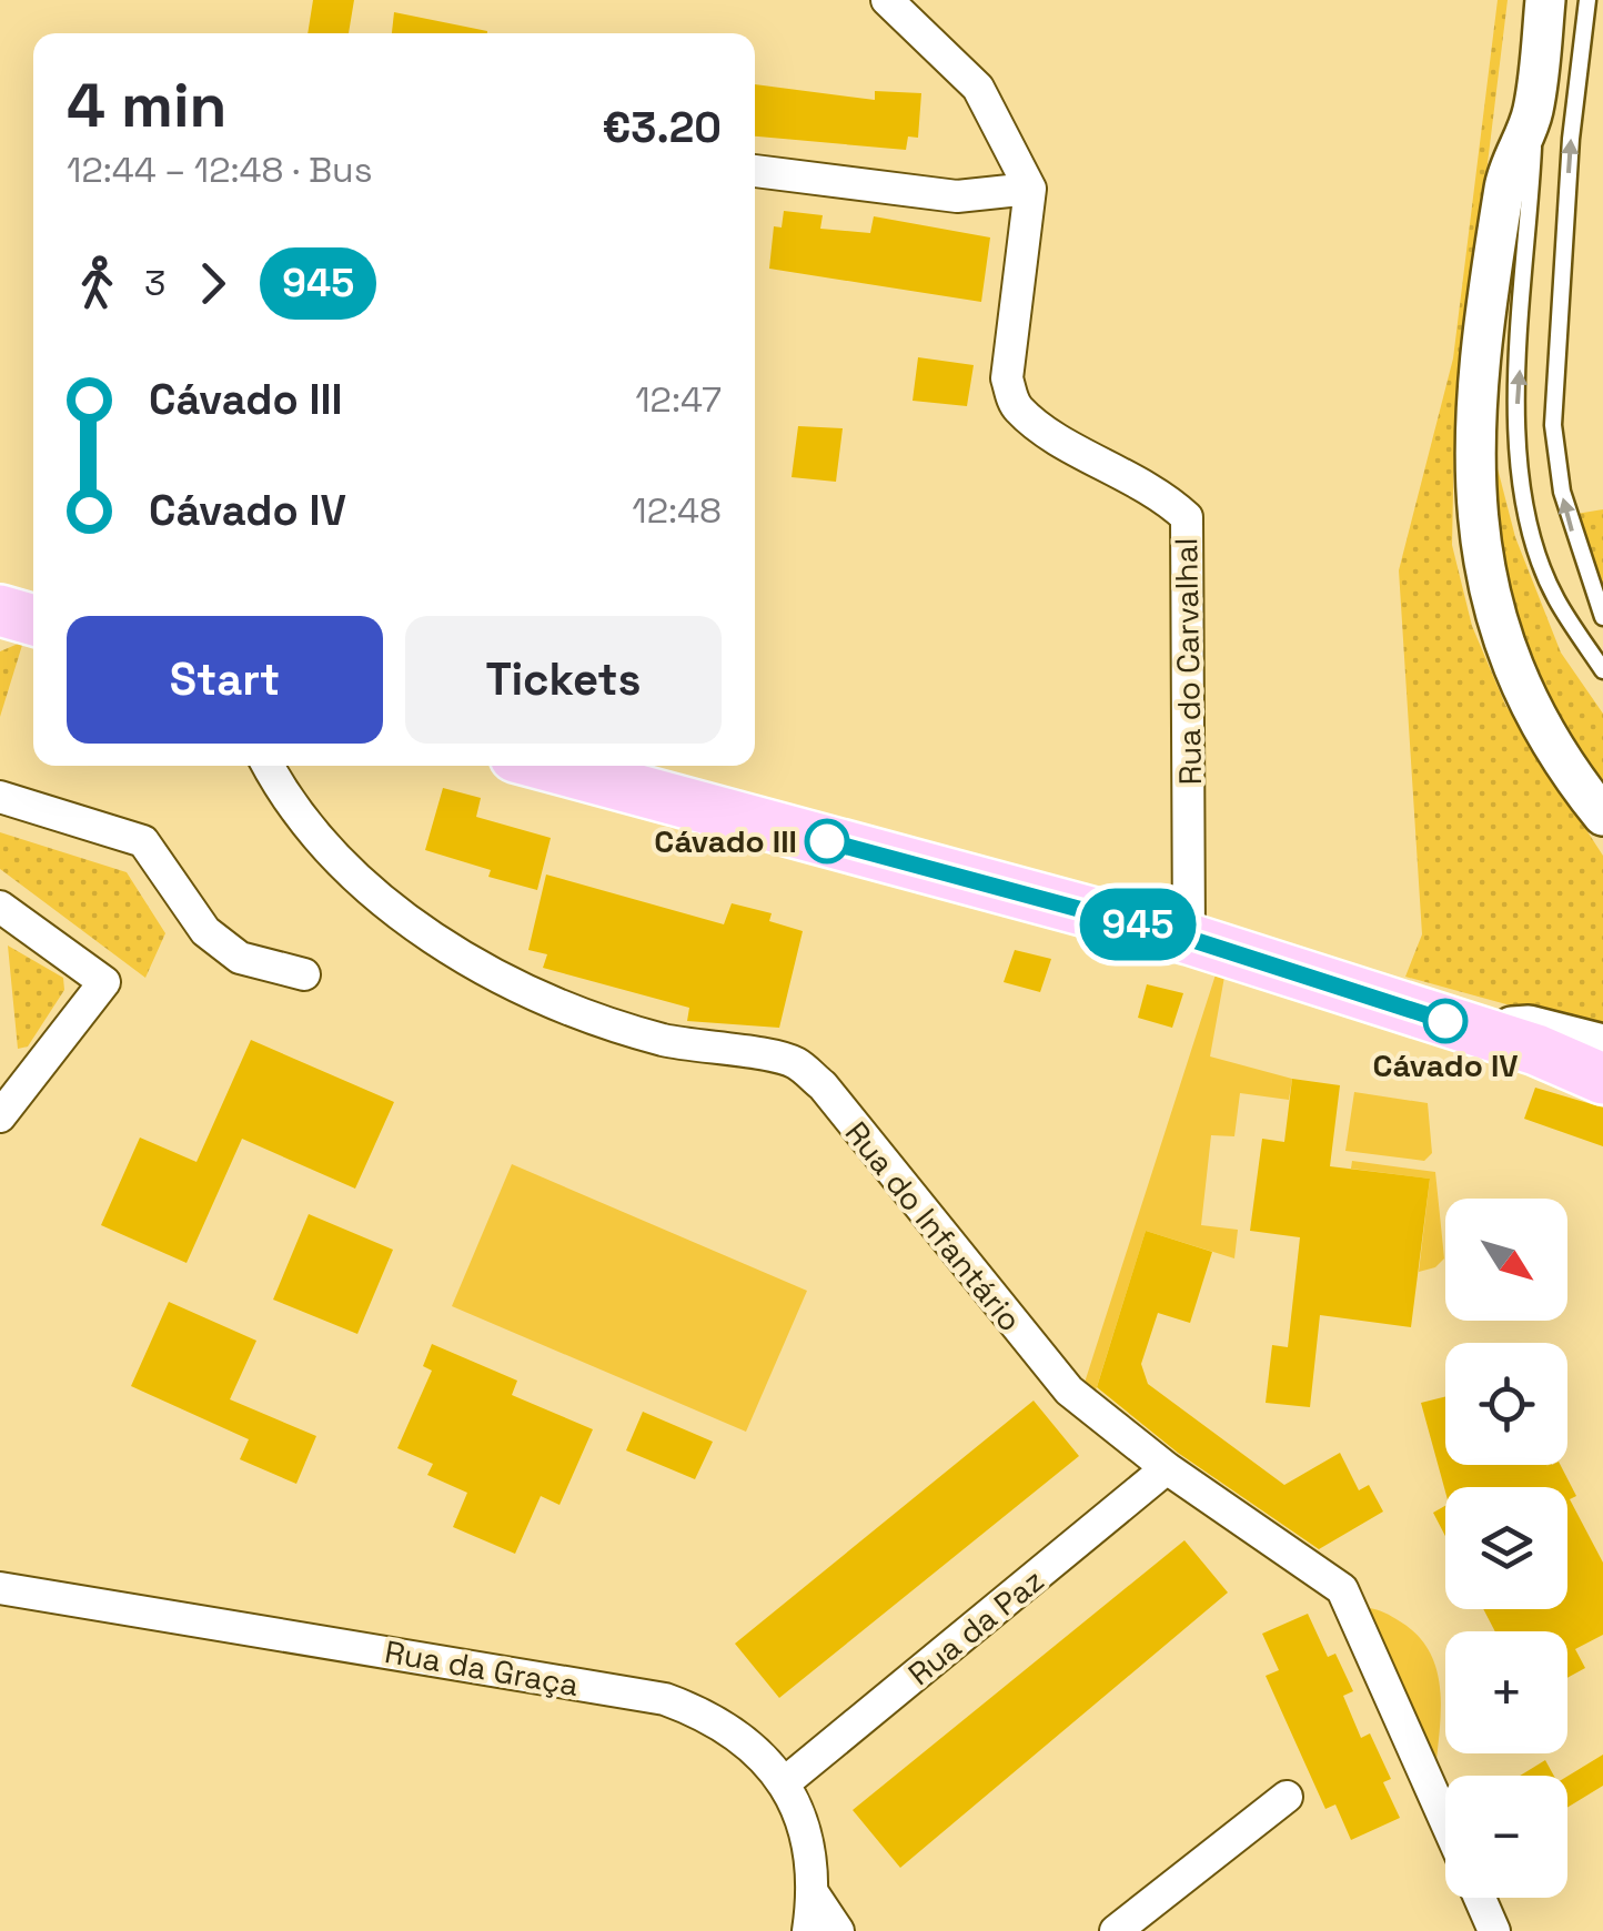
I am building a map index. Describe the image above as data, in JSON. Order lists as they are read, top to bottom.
{
  "streets": {
    "street": [
      "Rua do Carvalhal",
      "Rua do Infantário",
      "Rua da Paz",
      "Rua da Graça"
    ]
  },
  "crossings": [
    ["Rua do Infantário", "Rua da Paz"],
    ["Rua da Paz", "Rua da Graça"]
  ],
  "places": ["Cávado III", "Cávado IV"],
  "lines": ["bus line 945"],
  "north": "bottom right",
  "page": {
    "on_map": "945",
    "heading": ["4 min", "12:44 – 12:48 · Bus", "€3.20"],
    "legs": ["3", "945"],
    "list": [
      {
        "name": "Cávado III",
        "value": "12:47"
      },
      {
        "name": "Cávado IV",
        "value": "12:48"
      }
    ],
    "buttons": ["Start", "Tickets"],
    "map_buttons": ["+", "−"]
  }
}
